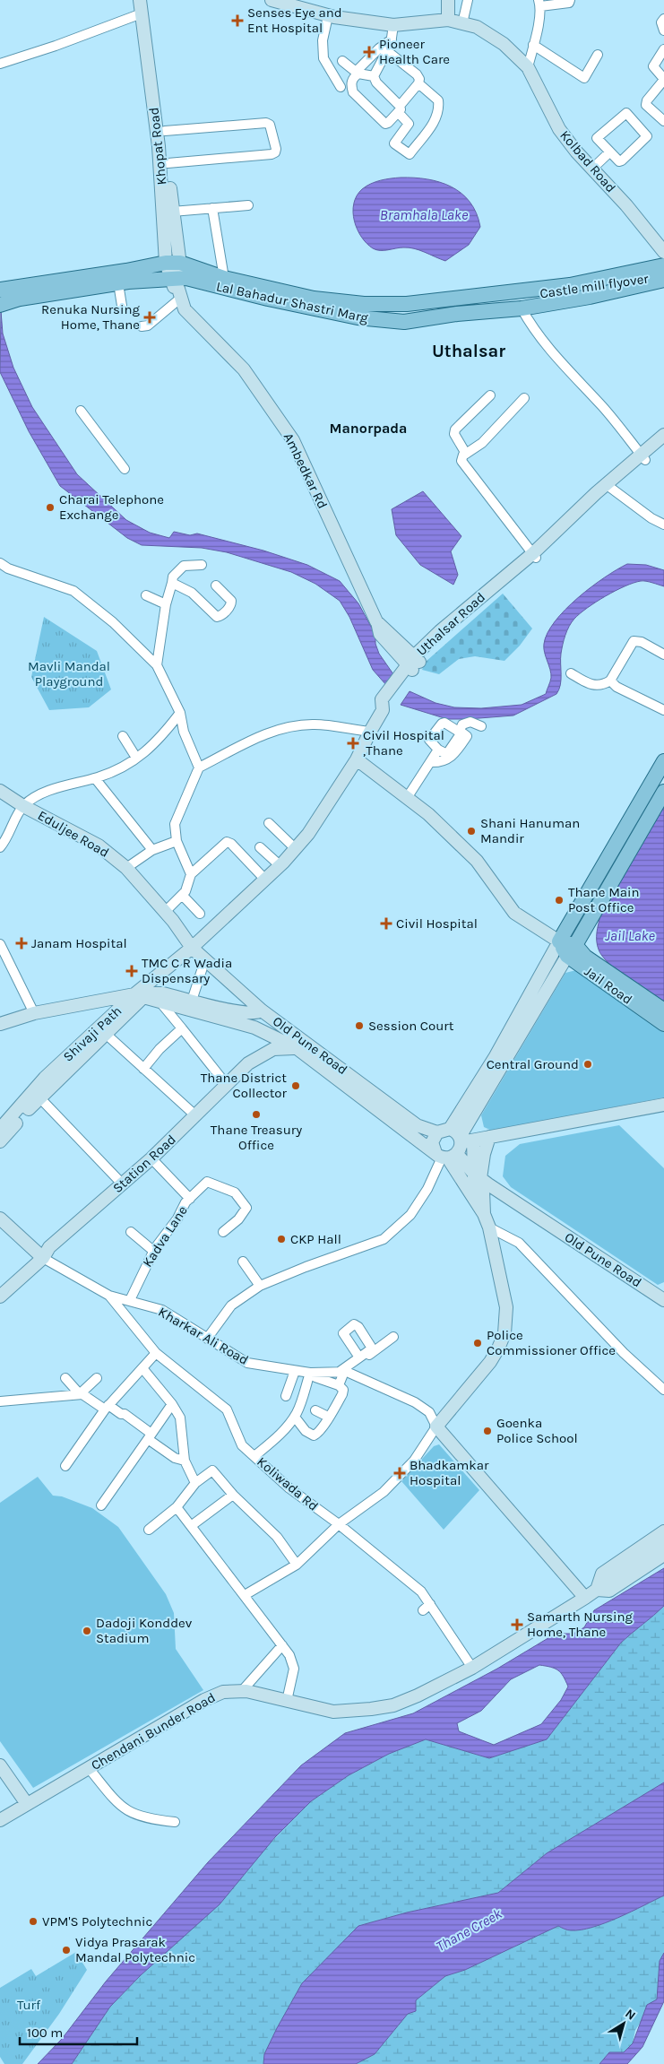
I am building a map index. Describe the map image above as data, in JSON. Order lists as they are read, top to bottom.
{
  "streets": {
    "main road": [
      "Khopat Road",
      "Kolbad Road",
      "Castle mill flyover",
      "Lal Bahadur Shastri Marg",
      "Ambedkar Rd",
      "Uthalsar Road",
      "Eduljee Road",
      "Jail Road",
      "Shivaji Path",
      "Old Pune Road",
      "Station Road",
      "Chendani Bunder Road"
    ],
    "street": ["Kadva Lane", "Kharkar Ali Road", "Koliwada Rd"]
  },
  "crossings": [
    ["Khopat Road", "Lal Bahadur Shastri Marg"],
    ["Khopat Road", "Ambedkar Rd"],
    ["Castle mill flyover", "Lal Bahadur Shastri Marg"],
    ["Lal Bahadur Shastri Marg", "Ambedkar Rd"],
    ["Ambedkar Rd", "Uthalsar Road"],
    ["Uthalsar Road", "Eduljee Road"],
    ["Uthalsar Road", "Shivaji Path"],
    ["Uthalsar Road", "Old Pune Road"],
    ["Eduljee Road", "Shivaji Path"],
    ["Eduljee Road", "Old Pune Road"],
    ["Shivaji Path", "Old Pune Road"],
    ["Old Pune Road", "Station Road"],
    ["Station Road", "Kadva Lane"],
    ["Station Road", "Kharkar Ali Road"],
    ["Kadva Lane", "Kharkar Ali Road"],
    ["Kharkar Ali Road", "Koliwada Rd"],
    ["Koliwada Rd", "Chendani Bunder Road"]
  ],
  "districts": ["Uthalsar", "Manorpada"],
  "water": ["Bramhala Lake", "Jail Lake", "Thane Creek"],
  "parks": ["Mavli Mandal Playground", "Turf"],
  "places": {
    "health": [
      "Senses Eye and Ent Hospital",
      "Pioneer Health Care",
      "Renuka Nursing Home, Thane",
      "Civil Hospital ,Thane",
      "Civil Hospital",
      "Janam Hospital",
      "TMC C R Wadia Dispensary",
      "Bhadkamkar Hospital",
      "Samarth Nursing Home, Thane"
    ],
    "other": [
      "Charai Telephone Exchange",
      "Shani Hanuman Mandir",
      "Thane Main Post Office",
      "Session Court",
      "Central Ground",
      "Thane District Collector",
      "Thane Treasury Office",
      "CKP Hall",
      "Police Commissioner Office",
      "Goenka Police School",
      "Dadoji Konddev Stadium",
      "VPM'S Polytechnic",
      "Vidya Prasarak Mandal Polytechnic"
    ]
  },
  "scale_bar": "100 m",
  "north": "top right"
}
